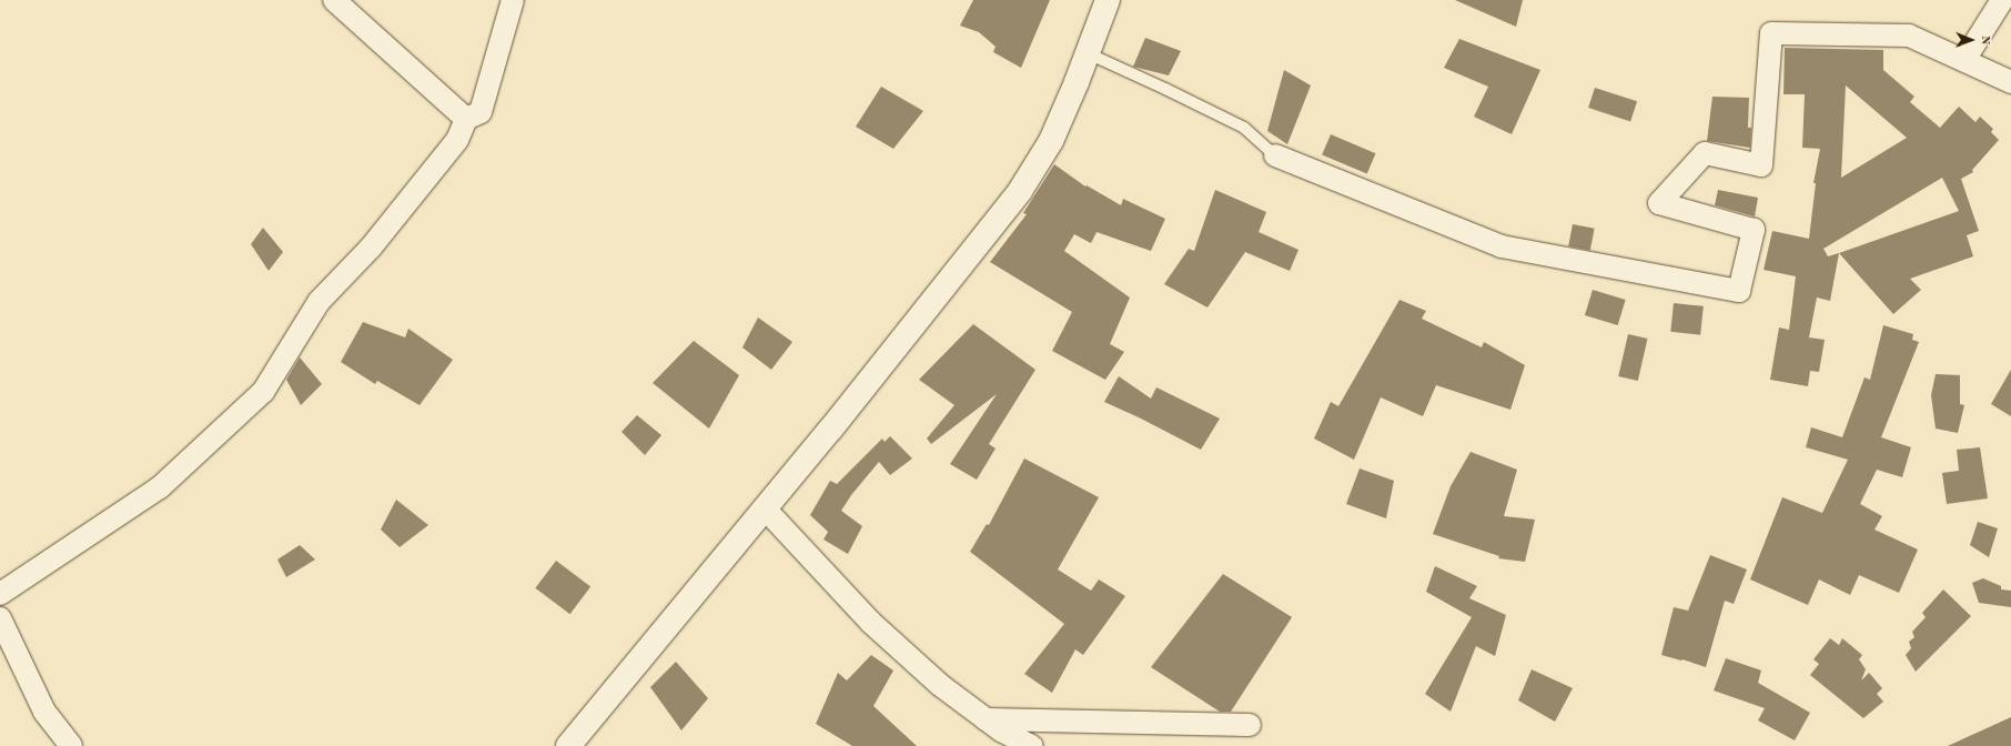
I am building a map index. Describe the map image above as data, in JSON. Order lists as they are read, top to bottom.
{
  "north": "right"
}
